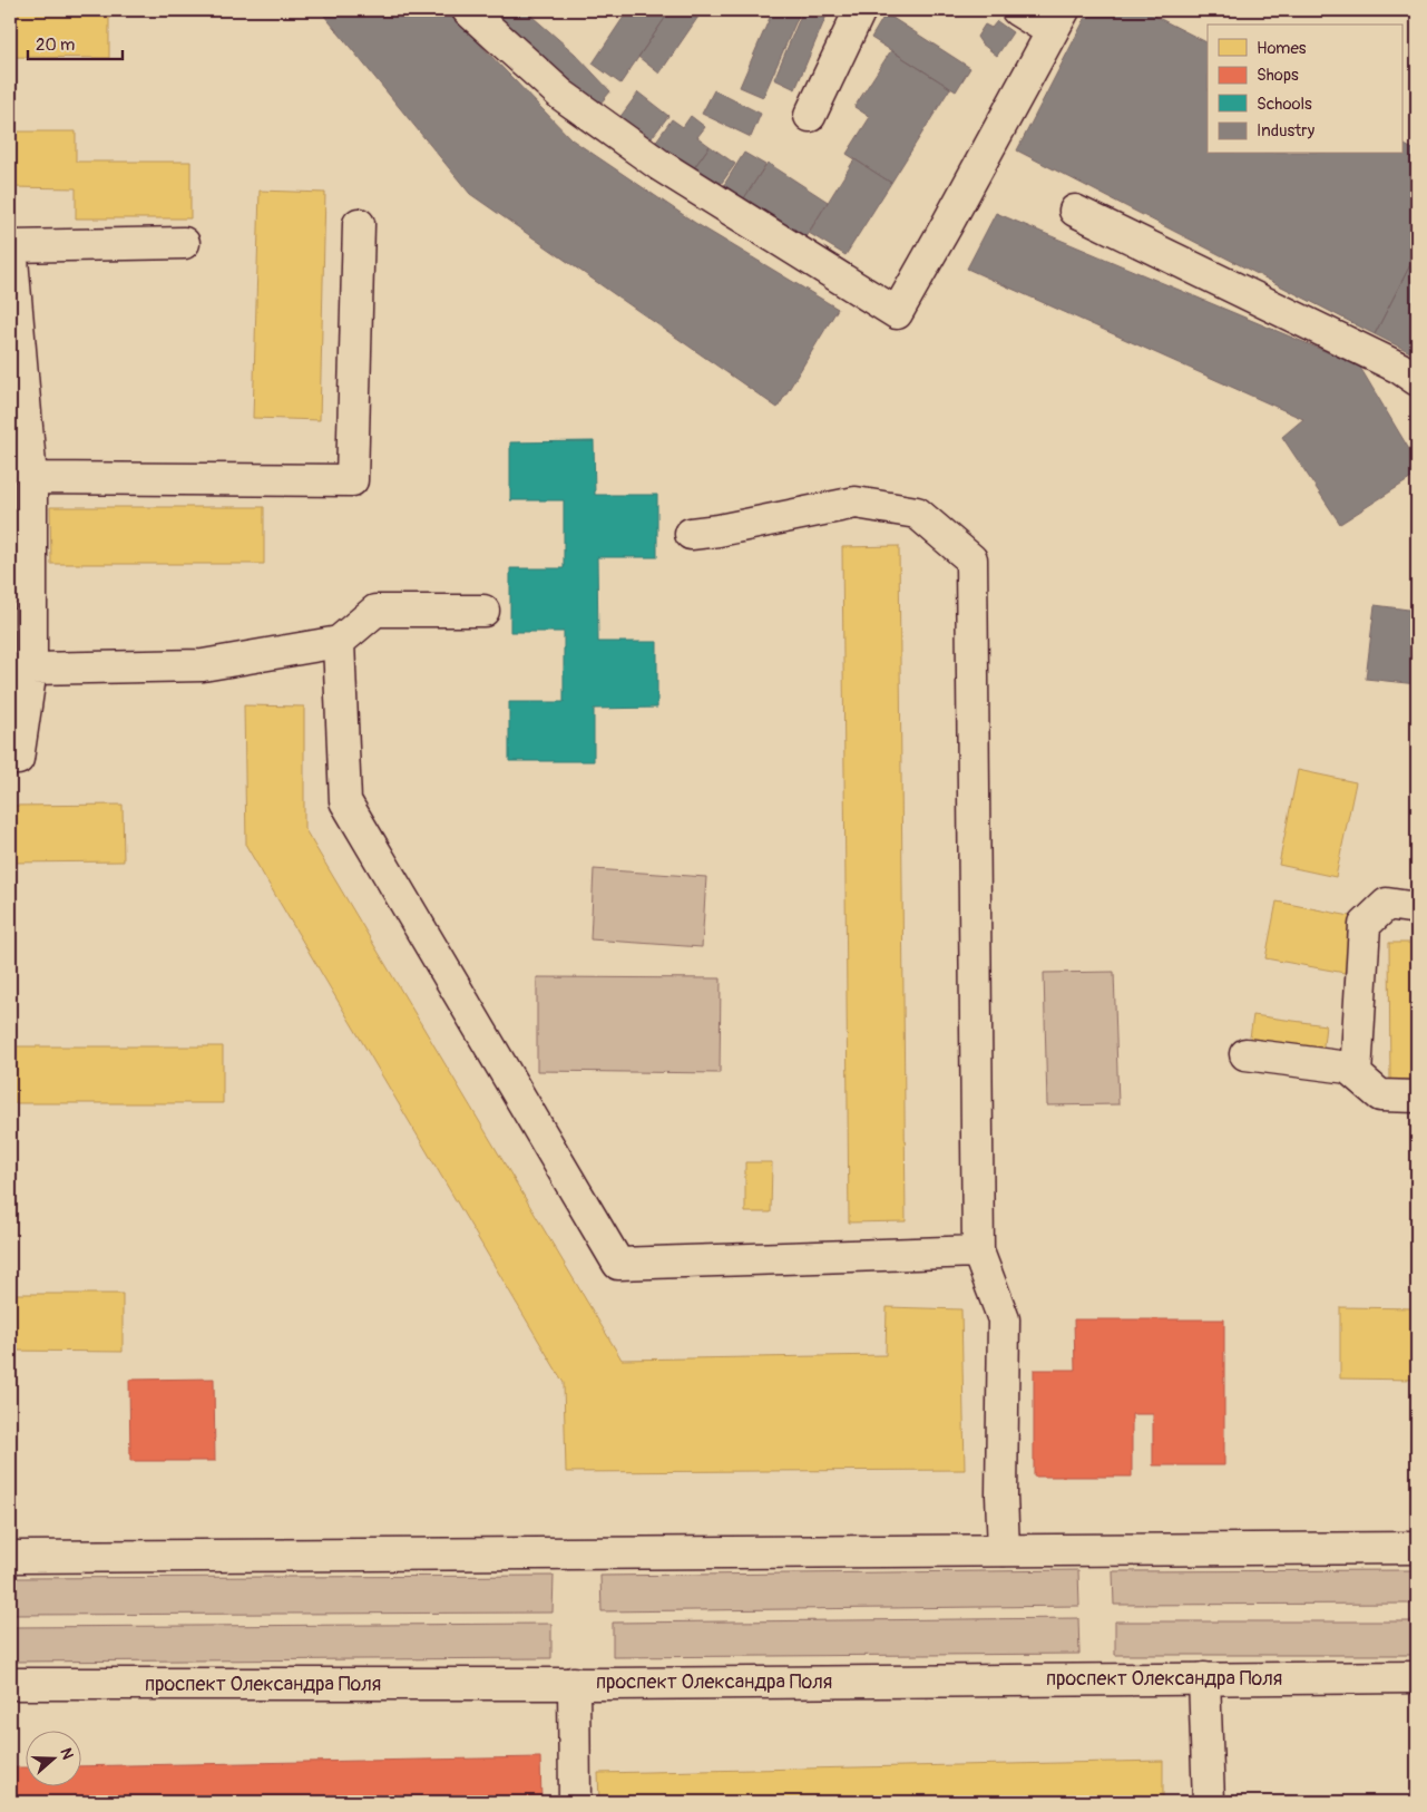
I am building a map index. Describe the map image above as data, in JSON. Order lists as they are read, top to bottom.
{
  "streets": {
    "main road": ["проспект Олександра Поля"]
  },
  "legend": [
    "Homes",
    "Shops",
    "Schools",
    "Industry"
  ],
  "scale_bar": "20 m",
  "north": "right"
}
